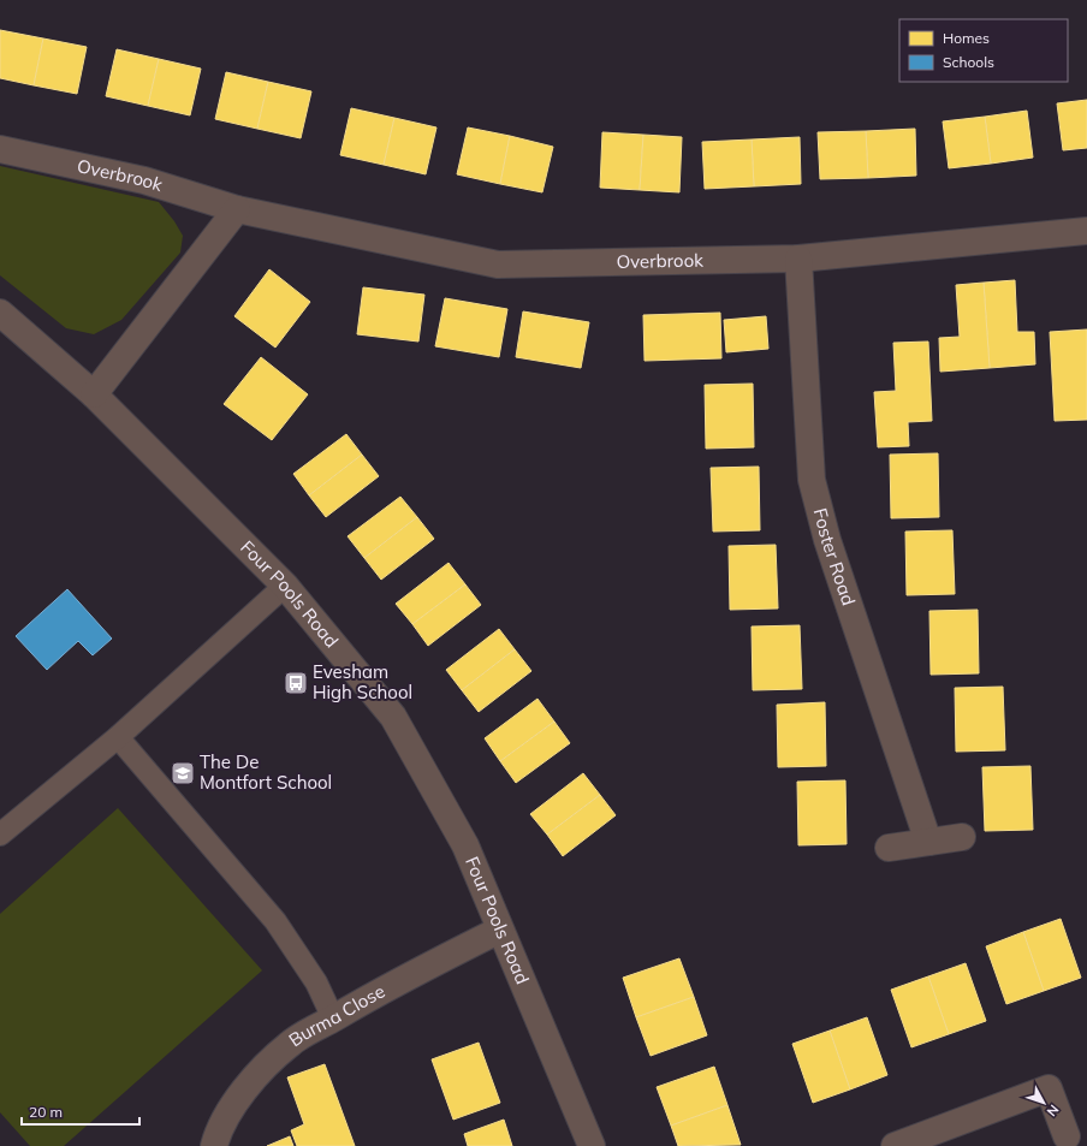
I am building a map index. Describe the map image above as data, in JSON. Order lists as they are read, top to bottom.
{
  "streets": {
    "street": [
      "Overbrook",
      "Foster Road",
      "Four Pools Road",
      "Burma Close"
    ]
  },
  "crossings": [
    ["Overbrook", "Foster Road"],
    ["Four Pools Road", "Burma Close"]
  ],
  "places": {
    "bus stop": ["Evesham High School"],
    "school or university": ["The De Montfort School"]
  },
  "legend": ["Homes", "Schools"],
  "scale_bar": "20 m",
  "north": "bottom right"
}
